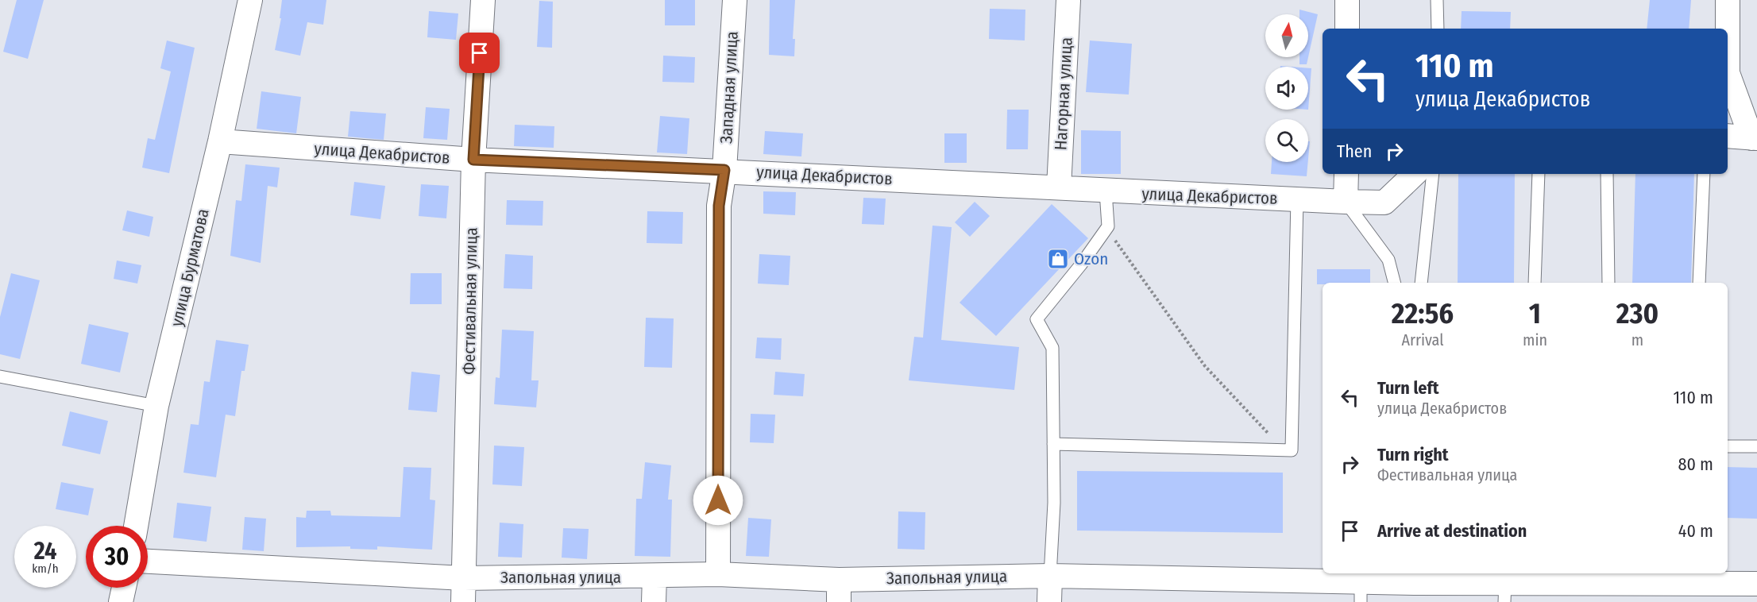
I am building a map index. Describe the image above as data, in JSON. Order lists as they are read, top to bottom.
{
  "streets": {
    "street": [
      "Западная улица",
      "Нагорная улица",
      "улица Декабристов",
      "улица Бурматова",
      "Фестивальная улица",
      "Запольная улица"
    ]
  },
  "crossings": [
    ["Западная улица", "улица Декабристов"],
    ["Западная улица", "Запольная улица"],
    ["Нагорная улица", "улица Декабристов"],
    ["улица Декабристов", "улица Бурматова"],
    ["улица Декабристов", "Фестивальная улица"],
    ["Фестивальная улица", "Запольная улица"]
  ],
  "places": {
    "shop": ["Ozon"]
  },
  "north": "top",
  "page": {
    "turn": ["110 m", "улица Декабристов"],
    "then": "Then",
    "eta": [
      "22:56",
      "Arrival",
      "1",
      "min",
      "230",
      "m"
    ],
    "list": [
      {
        "name": "Turn left",
        "note": "улица Декабристов",
        "value": "110 m"
      },
      {
        "name": "Turn right",
        "note": "Фестивальная улица",
        "value": "80 m"
      },
      {
        "name": "Arrive at destination",
        "value": "40 m"
      }
    ],
    "speed": "24 km/h",
    "limit": "30"
  }
}
